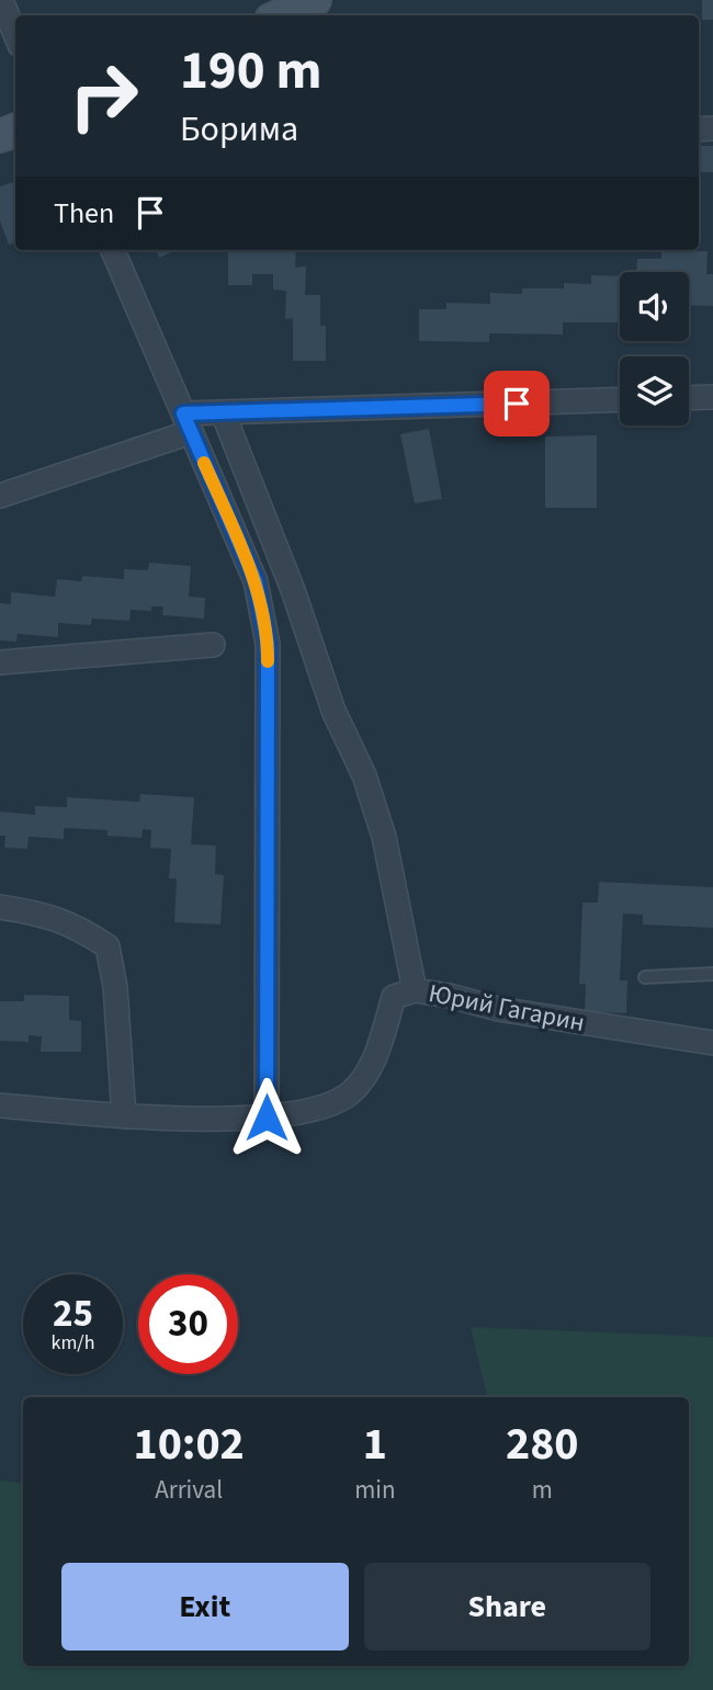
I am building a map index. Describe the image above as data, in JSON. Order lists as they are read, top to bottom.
{
  "streets": {
    "street": ["Юрий Гагарин"]
  },
  "page": {
    "turn": ["190 m", "Борима"],
    "then": "Then",
    "speed": "25 km/h",
    "limit": "30",
    "eta": [
      "10:02",
      "Arrival",
      "1",
      "min",
      "280",
      "m"
    ],
    "buttons": ["Exit", "Share"]
  }
}
